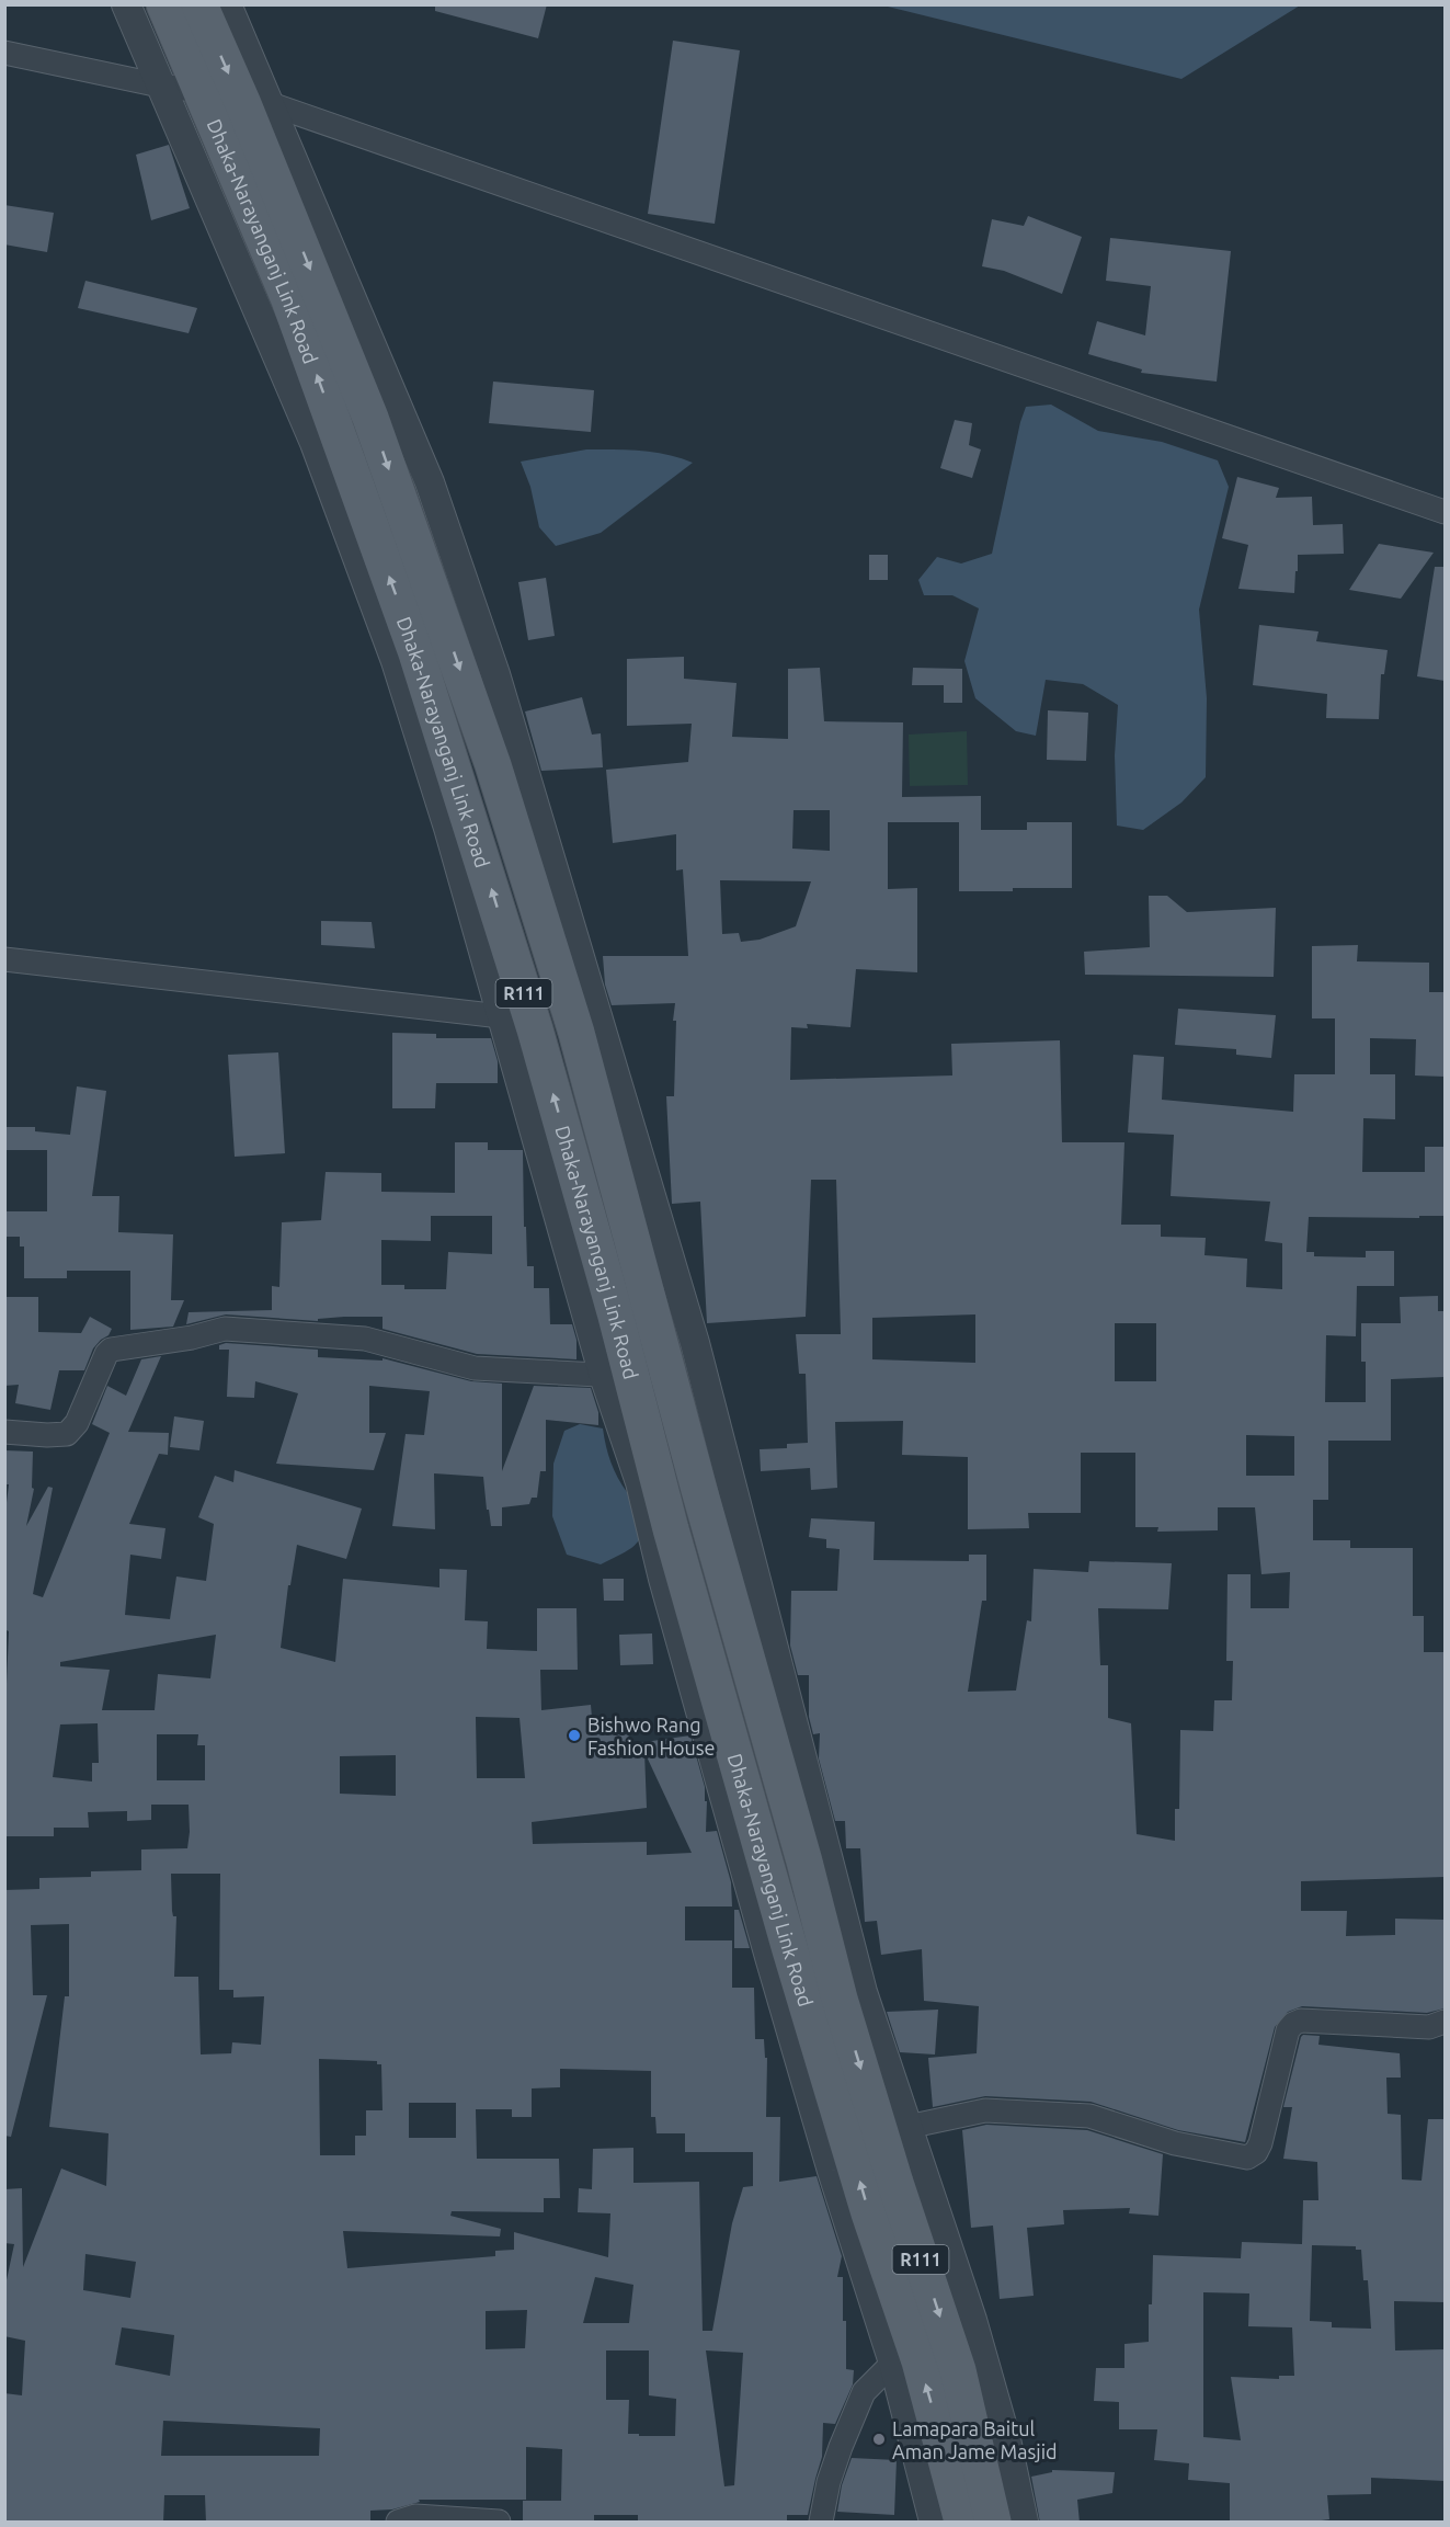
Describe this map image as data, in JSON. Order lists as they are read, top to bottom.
{
  "streets": {
    "main road": ["Dhaka-Narayanganj Link Road", "R111"]
  },
  "places": ["Bishwo Rang Fashion House", "Lamapara Baitul Aman Jame Masjid"]
}
